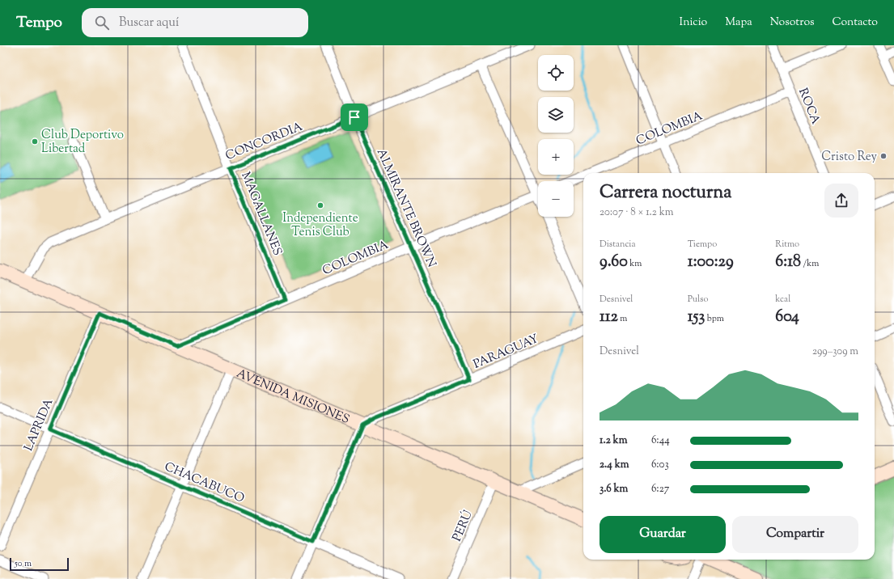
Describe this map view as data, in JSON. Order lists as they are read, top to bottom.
{
  "streets": {
    "main road": ["AVENIDA MISIONES"],
    "street": [
      "ROCA",
      "COLOMBIA",
      "CONCORDIA",
      "ALMIRANTE BROWN",
      "MAGALLANES",
      "PARAGUAY",
      "LAPRIDA",
      "CHACABUCO",
      "PERÚ"
    ]
  },
  "crossings": [
    ["ROCA", "COLOMBIA"],
    ["COLOMBIA", "ALMIRANTE BROWN"],
    ["COLOMBIA", "MAGALLANES"],
    ["COLOMBIA", "AVENIDA MISIONES"],
    ["CONCORDIA", "ALMIRANTE BROWN"],
    ["CONCORDIA", "MAGALLANES"],
    ["CONCORDIA", "AVENIDA MISIONES"],
    ["ALMIRANTE BROWN", "PARAGUAY"],
    ["PARAGUAY", "AVENIDA MISIONES"],
    ["AVENIDA MISIONES", "LAPRIDA"],
    ["AVENIDA MISIONES", "PERÚ"],
    ["LAPRIDA", "CHACABUCO"]
  ],
  "places": ["Club Deportivo Libertad", "Cristo Rey", "Independiente Tenis Club"],
  "scale_bar": "50 m",
  "page": {
    "header": "Tempo",
    "search": "Buscar aquí",
    "nav": [
      "Inicio",
      "Mapa",
      "Nosotros",
      "Contacto"
    ],
    "map_buttons": ["+", "−"],
    "heading": ["Carrera nocturna", "20:07 · 8 × 1.2 km"],
    "stats": [
      ["Distancia", "9.60 km"],
      ["Tiempo", "1:00:29"],
      ["Ritmo", "6:18 /km"],
      ["Desnivel", "112 m"],
      ["Pulso", "153 bpm"],
      ["kcal", "604"]
    ],
    "chart": ["Desnivel", "299–309 m"],
    "list": [
      {
        "name": "1.2 km",
        "note": "6:44"
      },
      {
        "name": "2.4 km",
        "note": "6:03"
      },
      {
        "name": "3.6 km",
        "note": "6:27"
      }
    ],
    "buttons": ["Guardar", "Compartir"],
    "scale": "50 m"
  }
}
